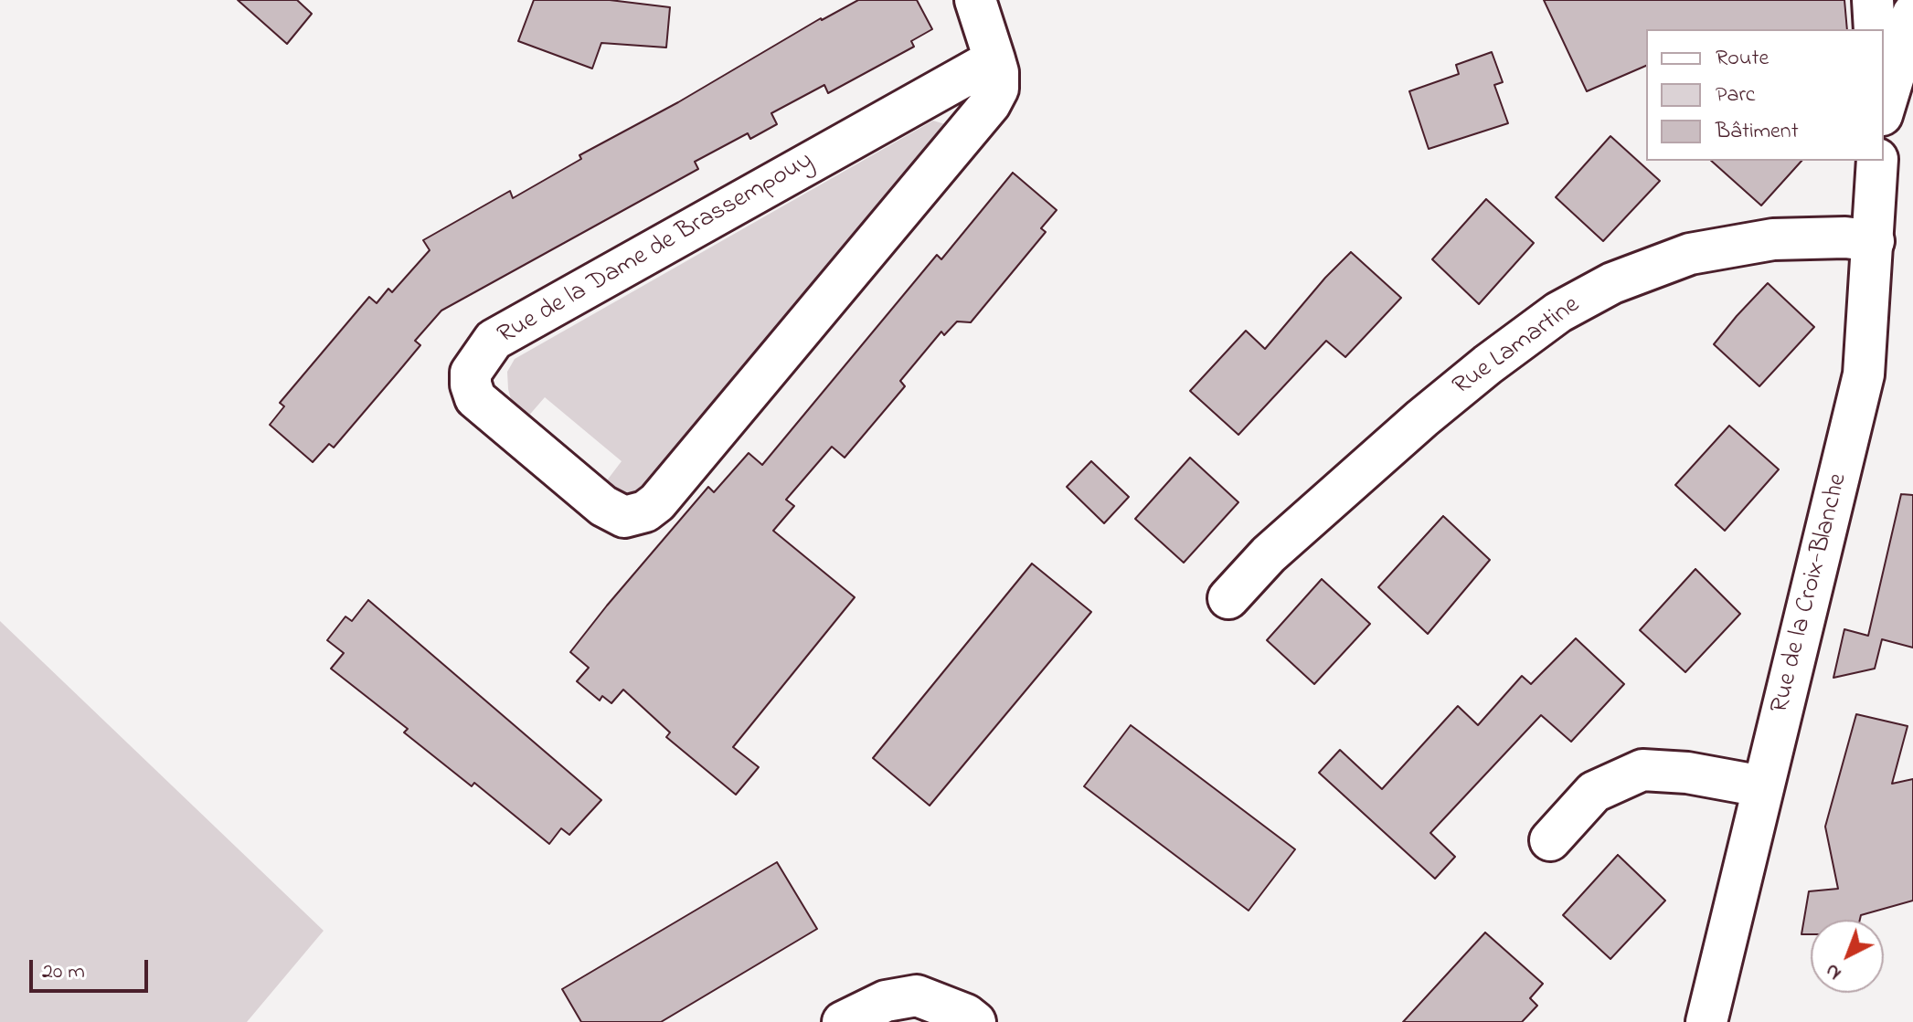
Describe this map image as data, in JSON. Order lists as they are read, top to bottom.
{
  "streets": {
    "street": ["Rue de la Dame de Brassempouy", "Rue Lamartine", "Rue de la Croix-Blanche"]
  },
  "crossings": [
    ["Rue Lamartine", "Rue de la Croix-Blanche"]
  ],
  "legend": ["Route", "Parc", "Bâtiment"],
  "scale_bar": "20 m",
  "north": "bottom left"
}
